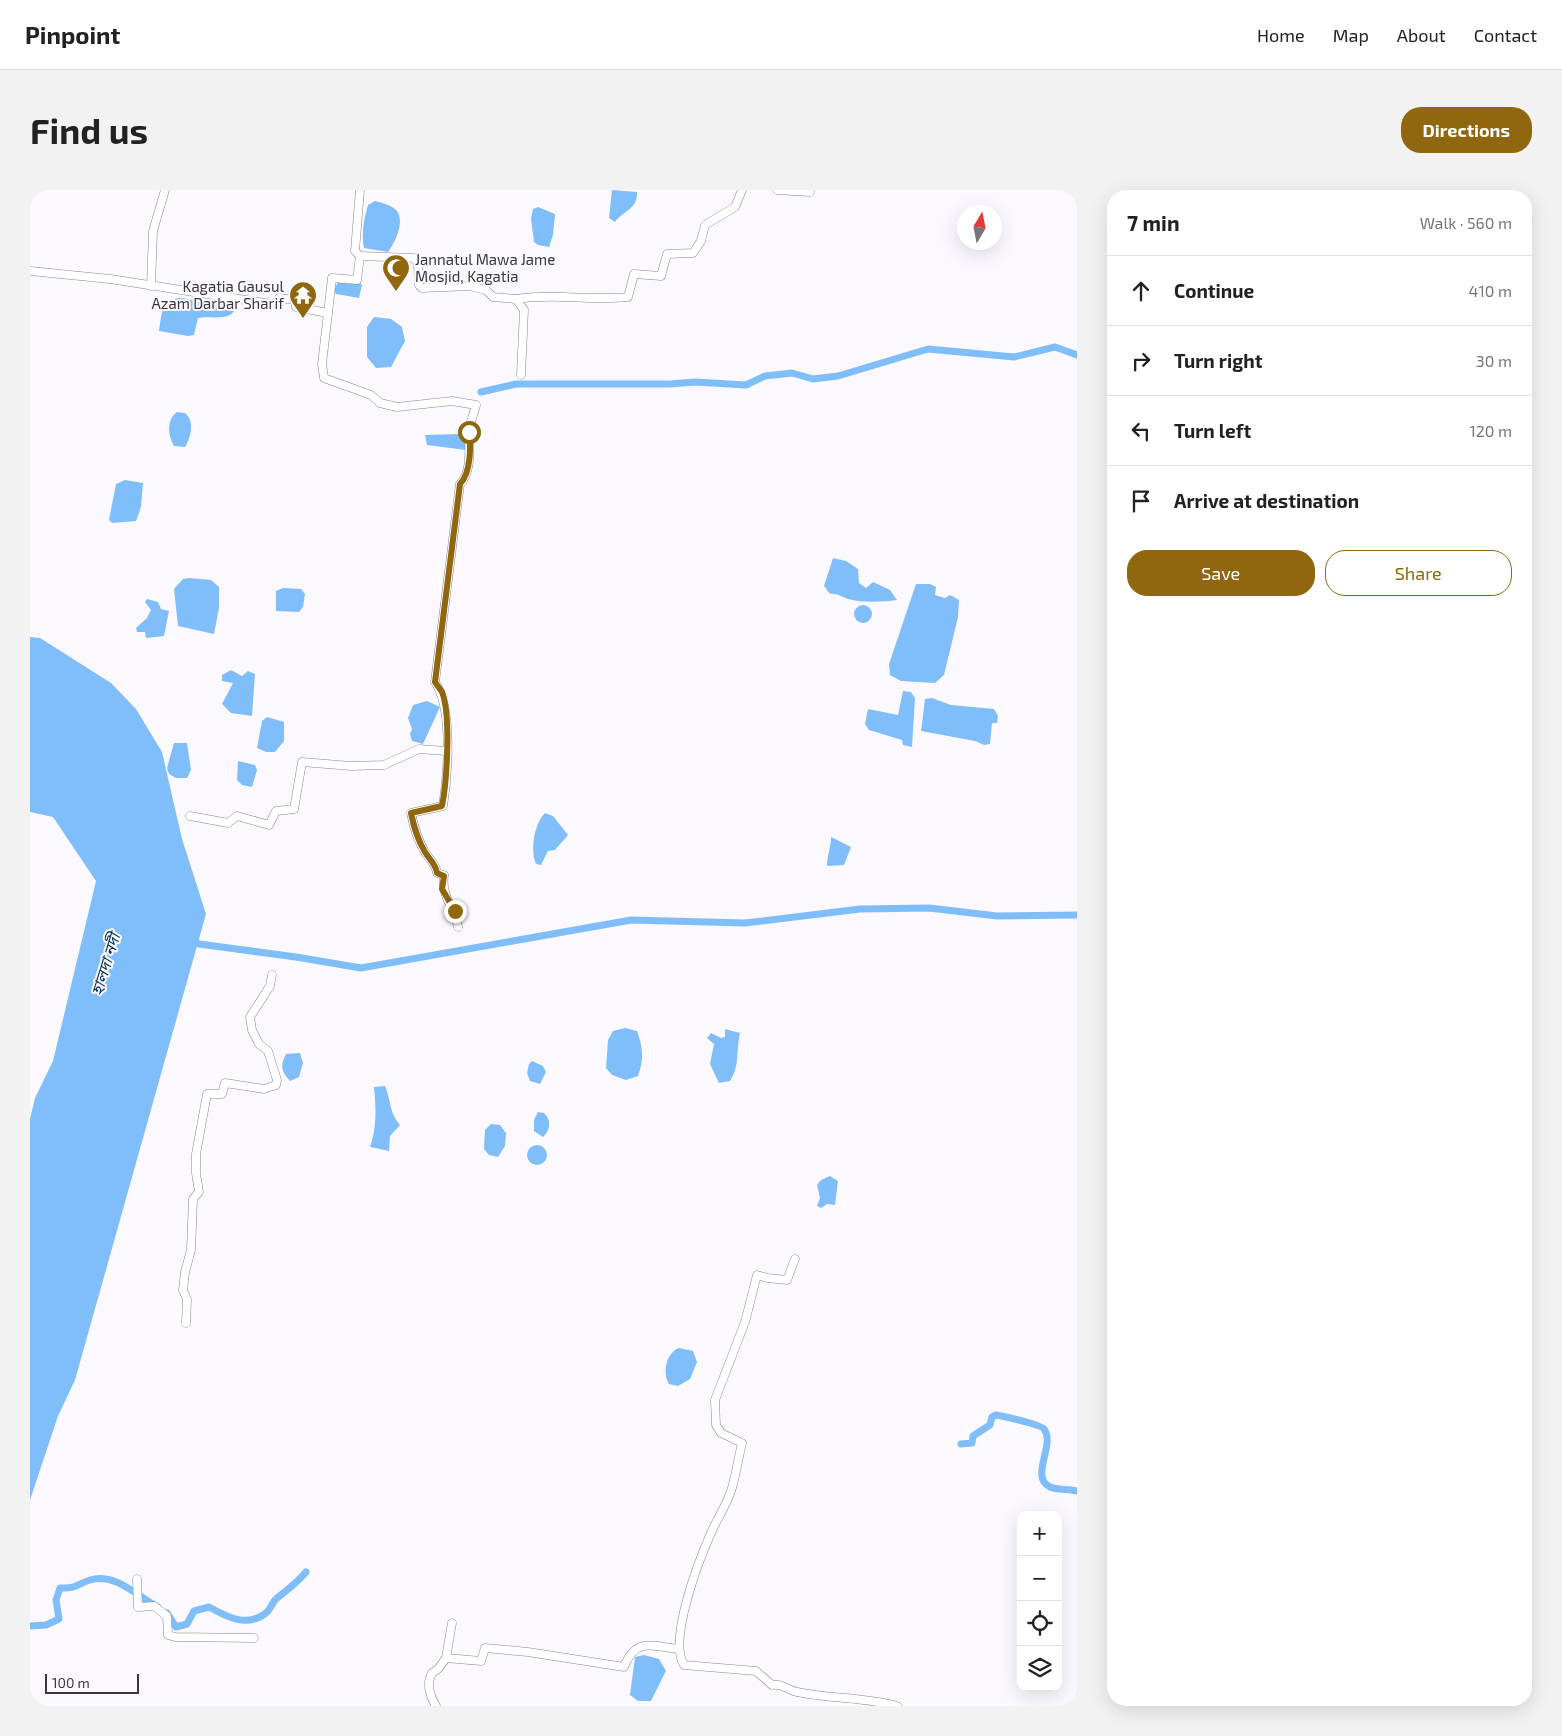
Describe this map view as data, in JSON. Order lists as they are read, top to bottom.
{
  "water": ["হালদা নদী"],
  "places": {
    "mosque": ["Jannatul Mawa Jame Mosjid, Kagatia"],
    "temple": ["Kagatia Gausul Azam Darbar Sharif"]
  },
  "scale_bar": "100 m",
  "north": "top",
  "page": {
    "header": "Pinpoint",
    "nav": [
      "Home",
      "Map",
      "About",
      "Contact"
    ],
    "buttons": [
      "Directions",
      ["Save", "Share"]
    ],
    "title": "Find us",
    "heading": ["7 min", "Walk · 560 m"],
    "list": [
      ["Continue", "410 m"],
      ["Turn right", "30 m"],
      ["Turn left", "120 m"],
      "Arrive at destination"
    ],
    "map_buttons": ["+", "−"],
    "scale": "100 m"
  }
}
